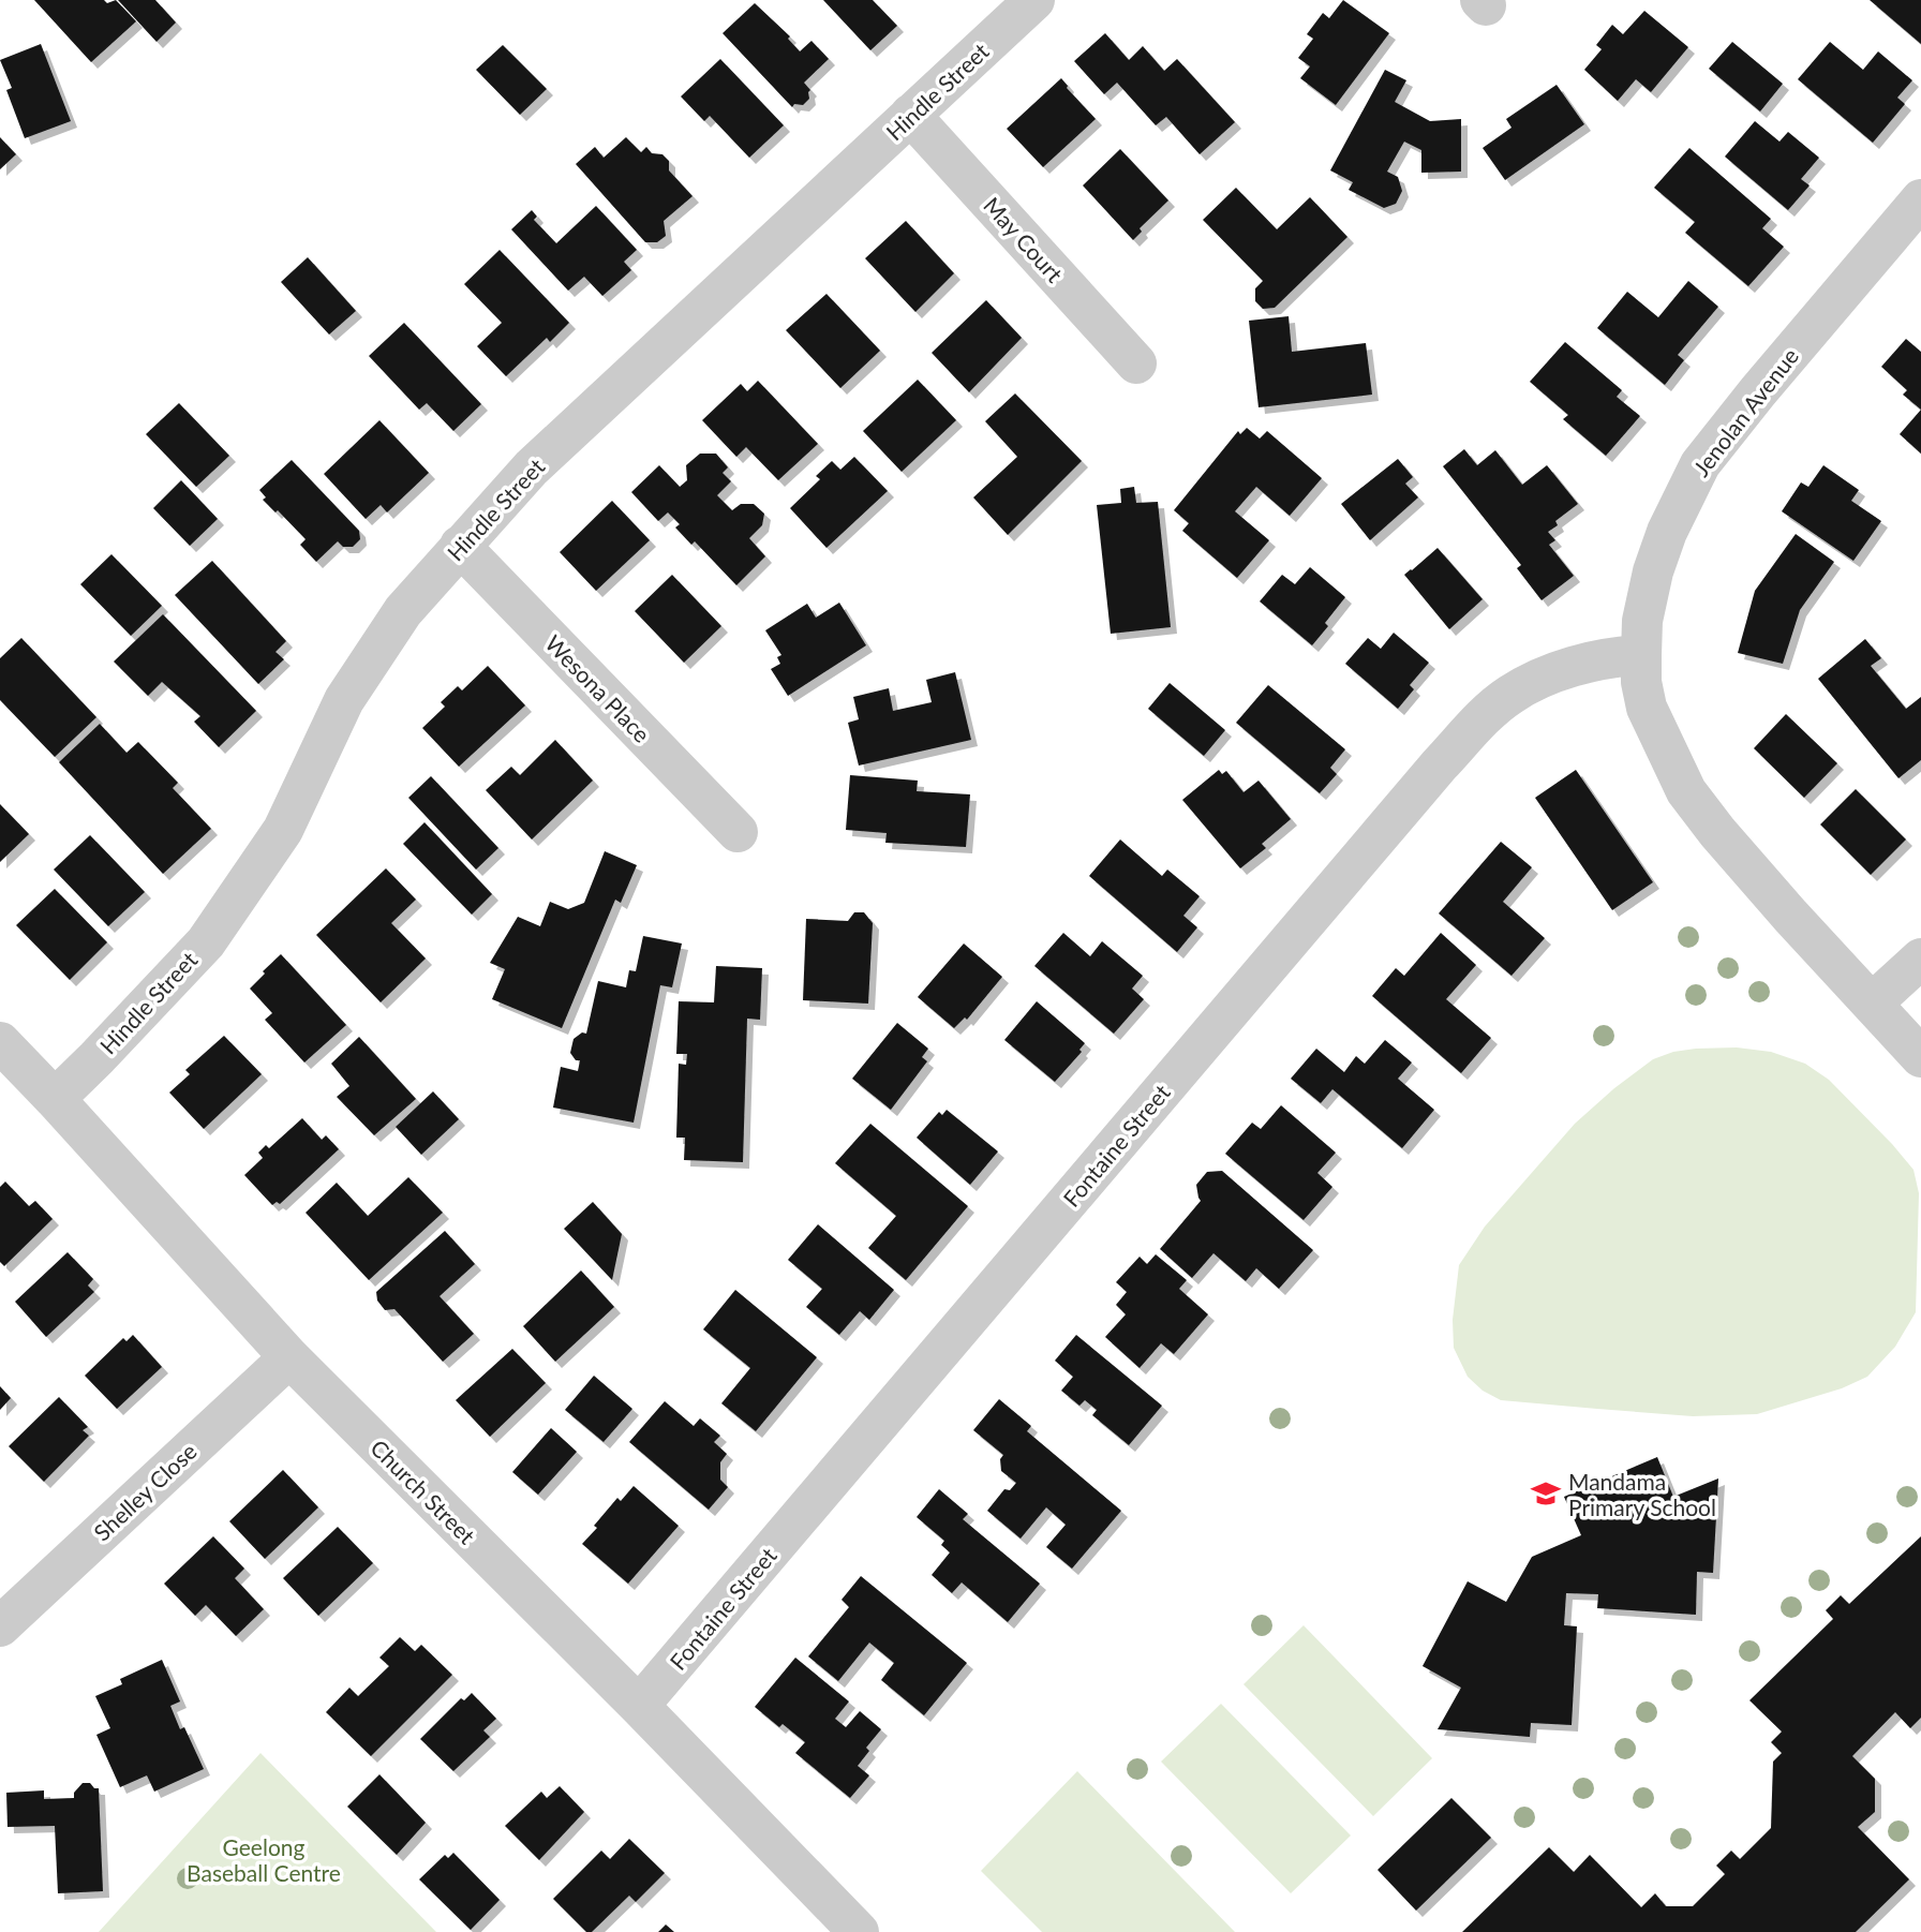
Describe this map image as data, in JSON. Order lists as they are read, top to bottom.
{
  "streets": {
    "street": [
      "Hindle Street",
      "May Court",
      "Jenolan Avenue",
      "Wesona Place",
      "Fontaine Street",
      "Shelley Close",
      "Church Street"
    ]
  },
  "crossings": [
    ["Hindle Street", "May Court"],
    ["Hindle Street", "Wesona Place"],
    ["Hindle Street", "Church Street"],
    ["Jenolan Avenue", "Fontaine Street"],
    ["Fontaine Street", "Church Street"],
    ["Shelley Close", "Church Street"]
  ],
  "parks": ["Geelong Baseball Centre"],
  "places": {
    "school or university": ["Mandama Primary School"]
  }
}
